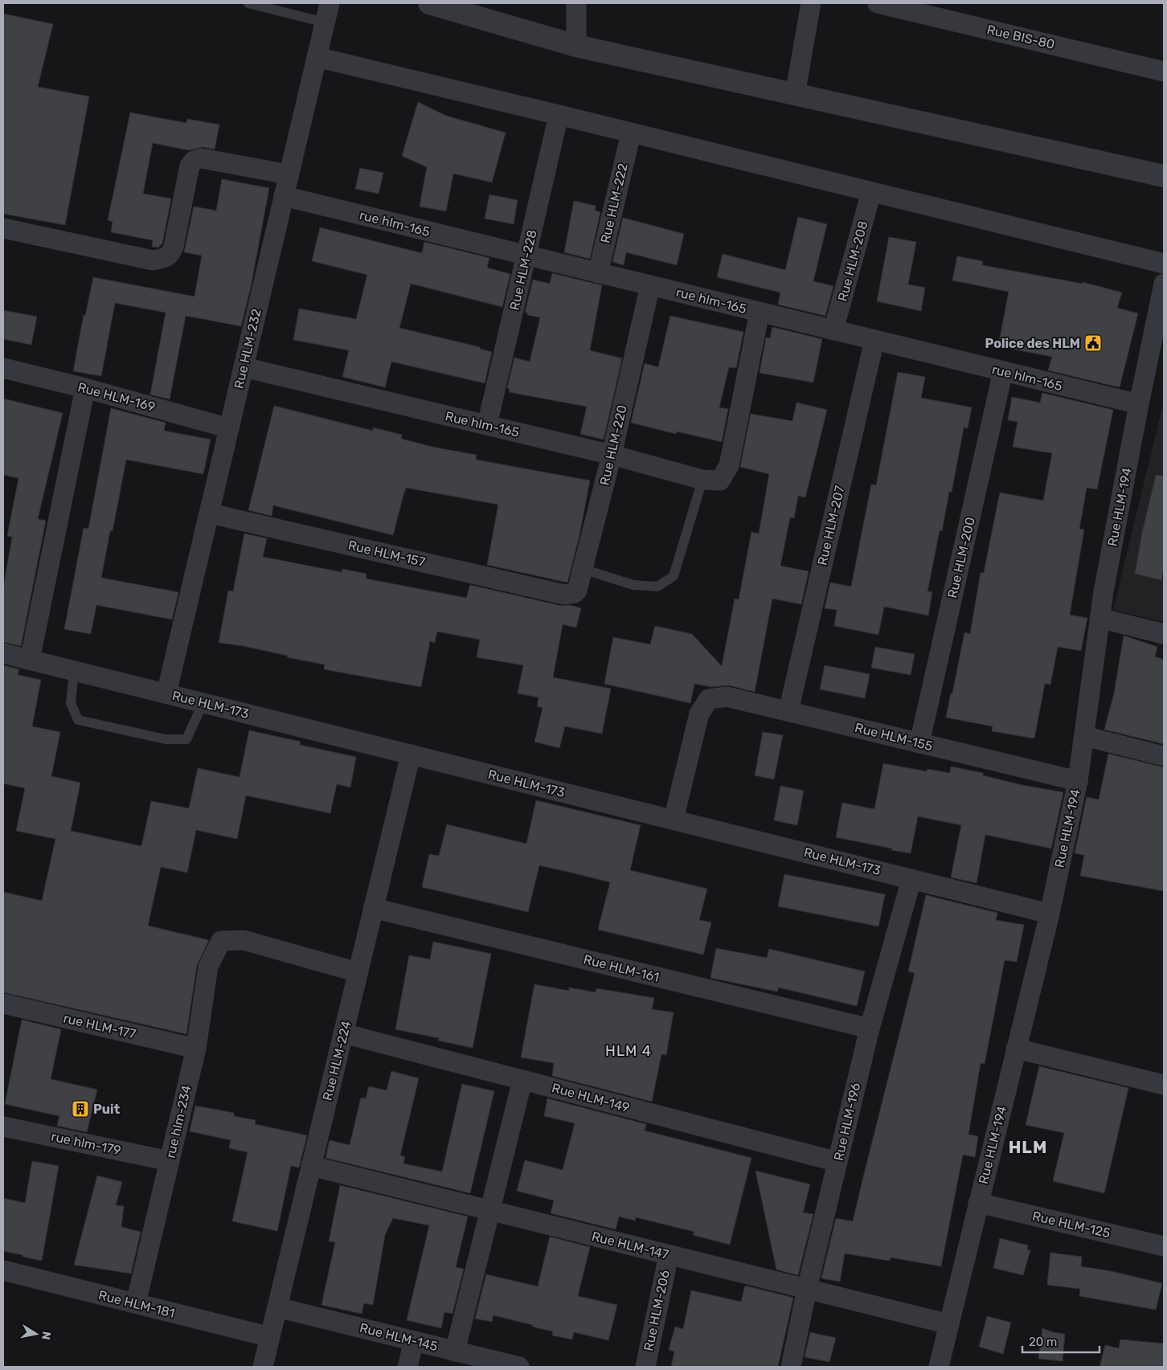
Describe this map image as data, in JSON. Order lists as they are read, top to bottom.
{
  "streets": {
    "street": [
      "Rue BIS-80",
      "Rue HLM-222",
      "rue hlm-165",
      "Rue HLM-208",
      "Rue HLM-228",
      "Rue HLM-232",
      "Rue HLM-169",
      "Rue hlm-165",
      "Rue HLM-220",
      "Rue HLM-194",
      "Rue HLM-207",
      "Rue HLM-157",
      "Rue HLM-200",
      "Rue HLM-173",
      "Rue HLM-155",
      "Rue HLM-161",
      "rue HLM-177",
      "Rue HLM-224",
      "Rue HLM-149",
      "rue hlm-234",
      "Rue HLM-196",
      "rue hlm-179",
      "Rue HLM-125",
      "Rue HLM-147",
      "Rue HLM-181",
      "Rue HLM-206",
      "Rue HLM-145"
    ]
  },
  "crossings": [
    ["Rue HLM-222", "rue hlm-165"],
    ["rue hlm-165", "Rue HLM-208"],
    ["rue hlm-165", "Rue HLM-228"],
    ["rue hlm-165", "Rue HLM-232"],
    ["rue hlm-165", "Rue HLM-220"],
    ["rue hlm-165", "Rue HLM-194"],
    ["rue hlm-165", "Rue HLM-207"],
    ["rue hlm-165", "Rue HLM-200"],
    ["Rue HLM-228", "Rue hlm-165"],
    ["Rue HLM-232", "Rue HLM-169"],
    ["Rue HLM-232", "Rue hlm-165"],
    ["Rue HLM-232", "Rue HLM-157"],
    ["Rue HLM-232", "Rue HLM-173"],
    ["Rue hlm-165", "Rue HLM-220"],
    ["Rue HLM-220", "Rue HLM-157"],
    ["Rue HLM-194", "Rue HLM-173"],
    ["Rue HLM-194", "Rue HLM-155"],
    ["Rue HLM-194", "Rue HLM-125"],
    ["Rue HLM-194", "Rue HLM-147"],
    ["Rue HLM-207", "Rue HLM-155"],
    ["Rue HLM-200", "Rue HLM-155"],
    ["Rue HLM-173", "Rue HLM-155"],
    ["Rue HLM-173", "Rue HLM-224"],
    ["Rue HLM-173", "Rue HLM-196"],
    ["Rue HLM-161", "Rue HLM-224"],
    ["Rue HLM-161", "Rue HLM-196"],
    ["rue HLM-177", "rue hlm-234"],
    ["Rue HLM-224", "Rue HLM-149"],
    ["Rue HLM-224", "rue hlm-234"],
    ["Rue HLM-224", "Rue HLM-147"],
    ["Rue HLM-224", "Rue HLM-181"],
    ["Rue HLM-224", "Rue HLM-145"],
    ["Rue HLM-149", "Rue HLM-196"],
    ["rue hlm-234", "rue hlm-179"],
    ["rue hlm-234", "Rue HLM-181"],
    ["Rue HLM-196", "Rue HLM-147"],
    ["Rue HLM-147", "Rue HLM-206"]
  ],
  "districts": ["HLM 4", "HLM"],
  "places": {
    "public building": ["Police des HLM"],
    "building": ["Puit"]
  },
  "scale_bar": "20 m",
  "north": "right"
}
